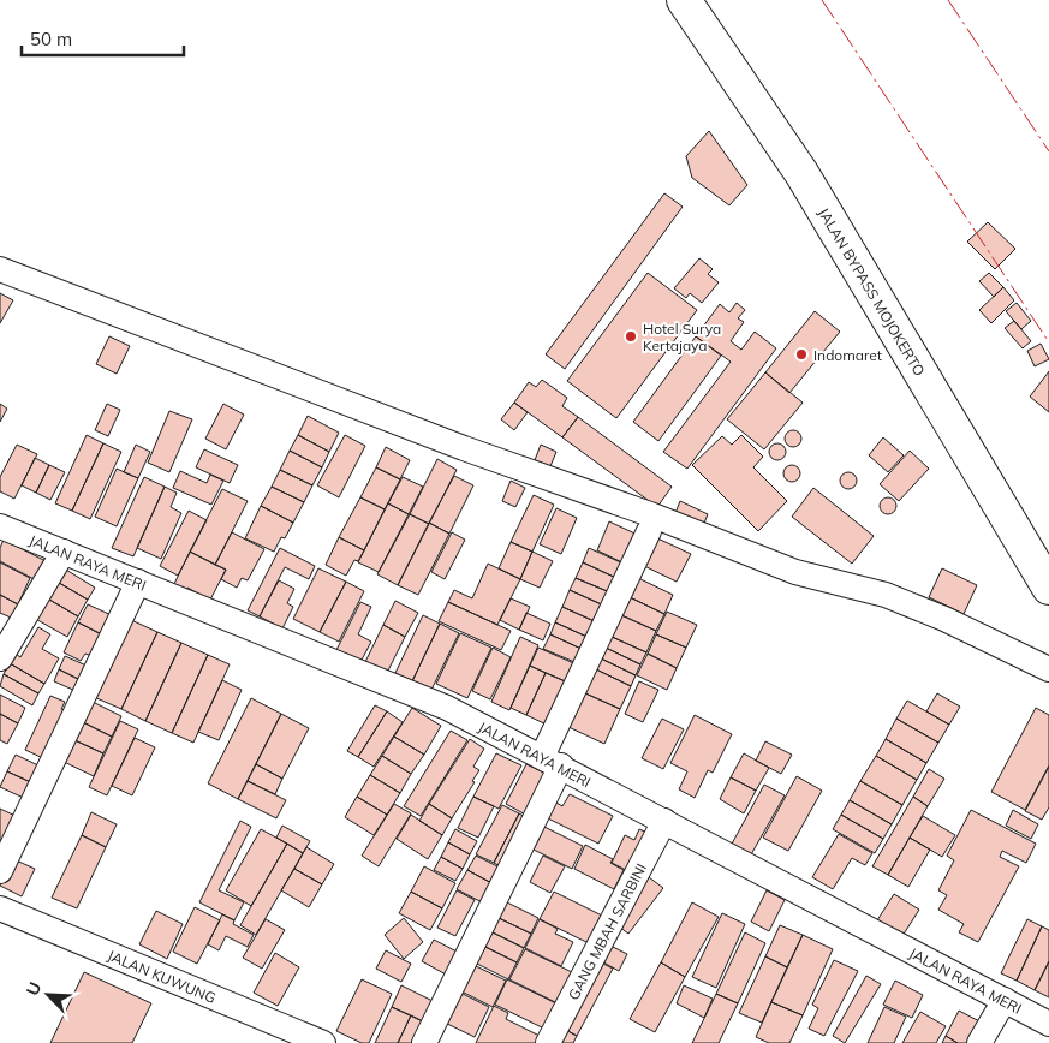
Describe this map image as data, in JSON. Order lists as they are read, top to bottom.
{
  "streets": {
    "highway": ["JALAN BYPASS MOJOKERTO"],
    "street": ["JALAN RAYA MERI", "GANG MBAH SARBINI", "JALAN KUWUNG"]
  },
  "crossings": [
    ["JALAN RAYA MERI", "GANG MBAH SARBINI"]
  ],
  "places": ["Hotel Surya Kertajaya", "Indomaret"],
  "scale_bar": "50 m",
  "north": "top left"
}
